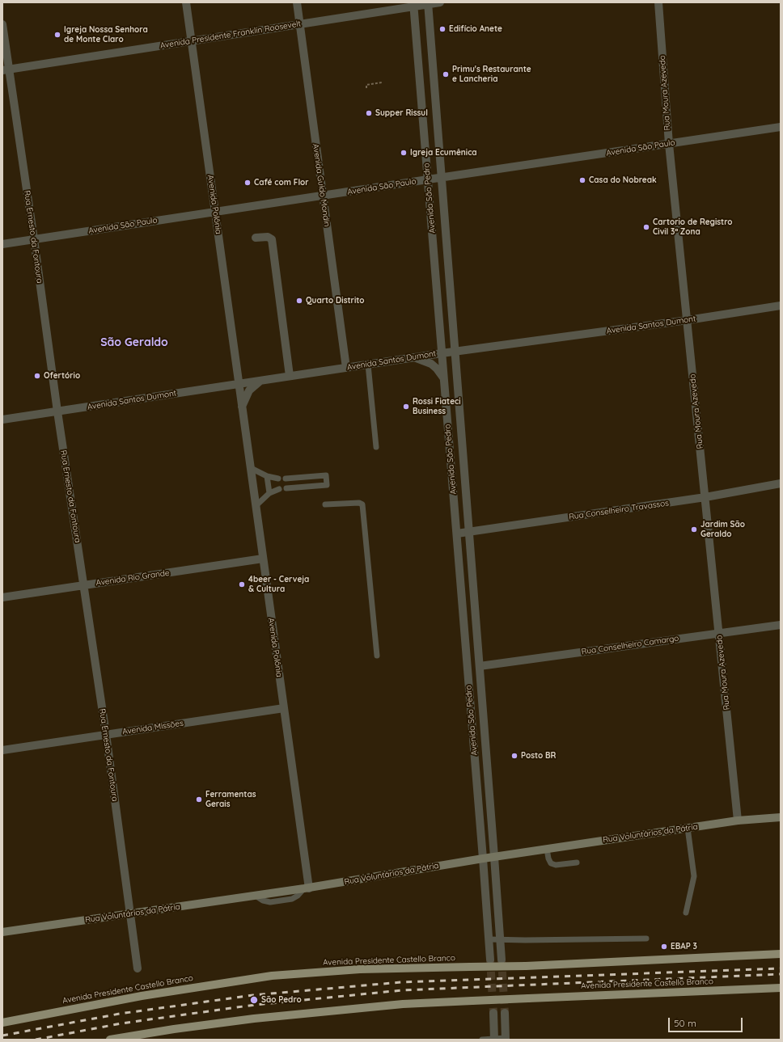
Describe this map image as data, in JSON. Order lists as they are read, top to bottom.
{
  "streets": {
    "main road": ["Rua Voluntários da Pátria", "Avenida Presidente Castello Branco"],
    "street": [
      "Avenida Presidente Franklin Roosevelt",
      "Rua Moura Azevedo",
      "Avenida São Paulo",
      "Avenida Guido Mondin",
      "Avenida São Pedro",
      "Avenida Polônia",
      "Rua Ernesto da Fontoura",
      "Avenida Santos Dumont",
      "Rua Conselheiro Travassos",
      "Avenida Rio Grande",
      "Rua Conselheiro Camargo",
      "Avenida Missões"
    ]
  },
  "crossings": [
    ["Avenida Presidente Franklin Roosevelt", "Avenida Guido Mondin"],
    ["Avenida Presidente Franklin Roosevelt", "Avenida São Pedro"],
    ["Avenida Presidente Franklin Roosevelt", "Avenida Polônia"],
    ["Avenida Presidente Franklin Roosevelt", "Rua Ernesto da Fontoura"],
    ["Rua Moura Azevedo", "Avenida São Paulo"],
    ["Rua Moura Azevedo", "Avenida Santos Dumont"],
    ["Rua Moura Azevedo", "Rua Conselheiro Travassos"],
    ["Rua Moura Azevedo", "Rua Conselheiro Camargo"],
    ["Rua Moura Azevedo", "Rua Voluntários da Pátria"],
    ["Avenida São Paulo", "Avenida Guido Mondin"],
    ["Avenida São Paulo", "Avenida São Pedro"],
    ["Avenida São Paulo", "Avenida Polônia"],
    ["Avenida São Paulo", "Rua Ernesto da Fontoura"],
    ["Avenida Guido Mondin", "Avenida Santos Dumont"],
    ["Avenida São Pedro", "Avenida Santos Dumont"],
    ["Avenida São Pedro", "Rua Conselheiro Travassos"],
    ["Avenida São Pedro", "Rua Conselheiro Camargo"],
    ["Avenida São Pedro", "Rua Voluntários da Pátria"],
    ["Avenida Polônia", "Avenida Santos Dumont"],
    ["Avenida Polônia", "Avenida Rio Grande"],
    ["Avenida Polônia", "Avenida Missões"],
    ["Avenida Polônia", "Rua Voluntários da Pátria"],
    ["Rua Ernesto da Fontoura", "Avenida Santos Dumont"],
    ["Rua Ernesto da Fontoura", "Avenida Rio Grande"],
    ["Rua Ernesto da Fontoura", "Avenida Missões"],
    ["Rua Ernesto da Fontoura", "Rua Voluntários da Pátria"]
  ],
  "districts": ["São Geraldo"],
  "places": [
    "Edifício Anete",
    "Igreja Nossa Senhora de Monte Claro",
    "Primu's Restaurante e Lancheria",
    "Supper Rissul",
    "Igreja Ecumênica",
    "Casa do Nobreak",
    "Café com Flor",
    "Cartorio de Registro Civil 3ª Zona",
    "Quarto Distrito",
    "Ofertório",
    "Rossi Fiateci Business",
    "Jardim São Geraldo",
    "4beer - Cerveja & Cultura",
    "Posto BR",
    "Ferramentas Gerais",
    "EBAP 3",
    "São Pedro"
  ],
  "scale_bar": "50 m"
}
